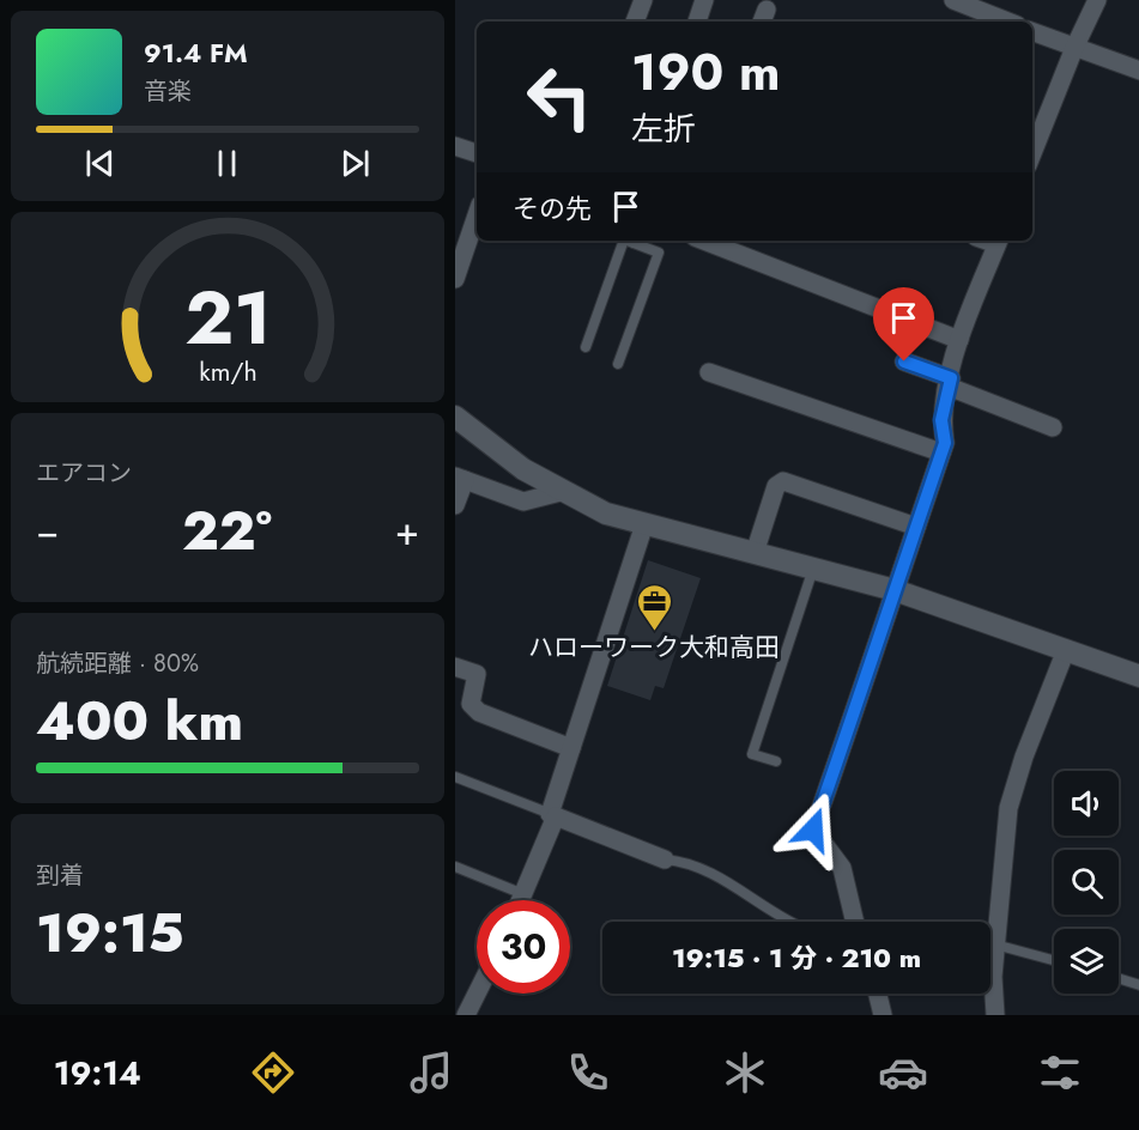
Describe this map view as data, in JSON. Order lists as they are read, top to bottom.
{
  "places": {
    "office": ["ハローワーク大和高田"]
  },
  "page": {
    "turn": ["190 m", "左折"],
    "song": ["91.4 FM", "音楽"],
    "then": "その先",
    "tile": [
      "エアコン",
      ["航続距離 · 80%", "400 km"],
      ["到着", "19:15"]
    ],
    "heat": ["−", "22°", "+"],
    "limit": "30",
    "trip": "19:15 · 1 分 · 210 m",
    "tabs": "19:14",
    "gauge": ["21", "km/h"]
  }
}
